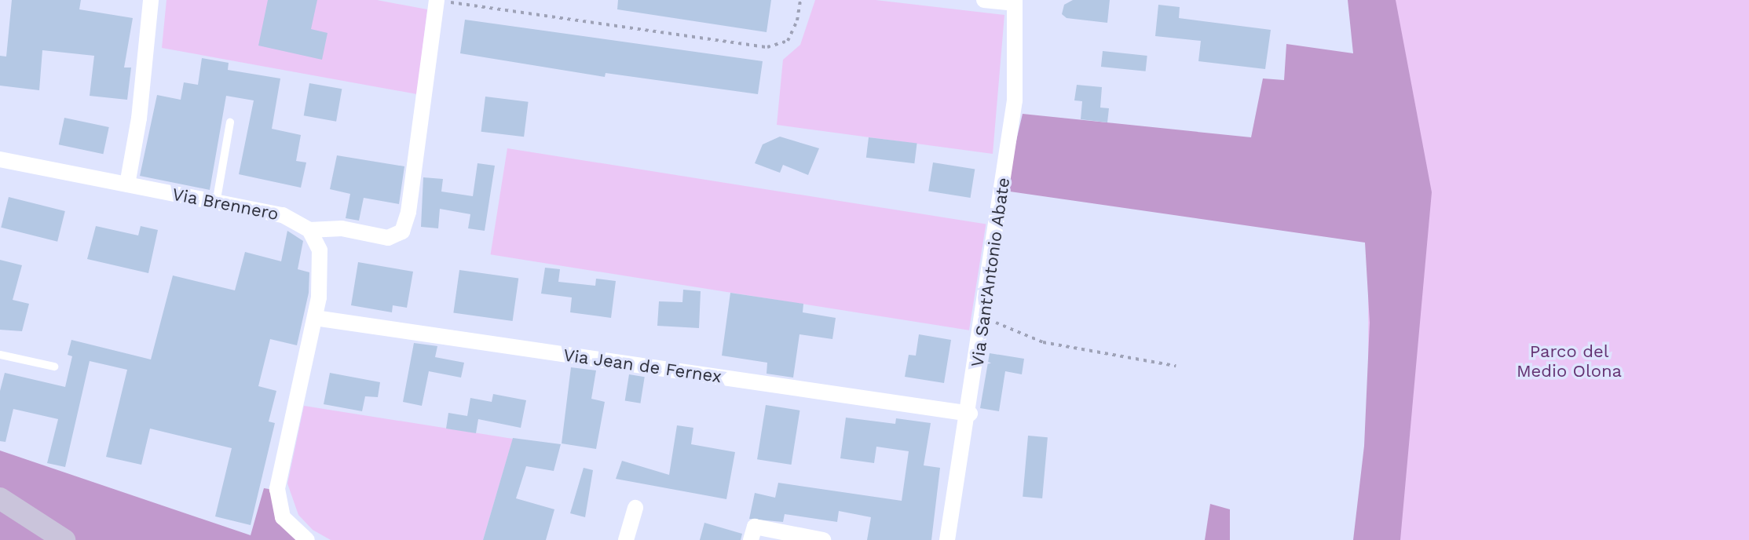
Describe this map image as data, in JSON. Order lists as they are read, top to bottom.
{
  "streets": {
    "street": ["Via Brennero", "Via Sant'Antonio Abate", "Via Jean de Fernex"]
  },
  "crossings": [
    ["Via Sant'Antonio Abate", "Via Jean de Fernex"]
  ],
  "parks": ["Parco del Medio Olona"]
}
